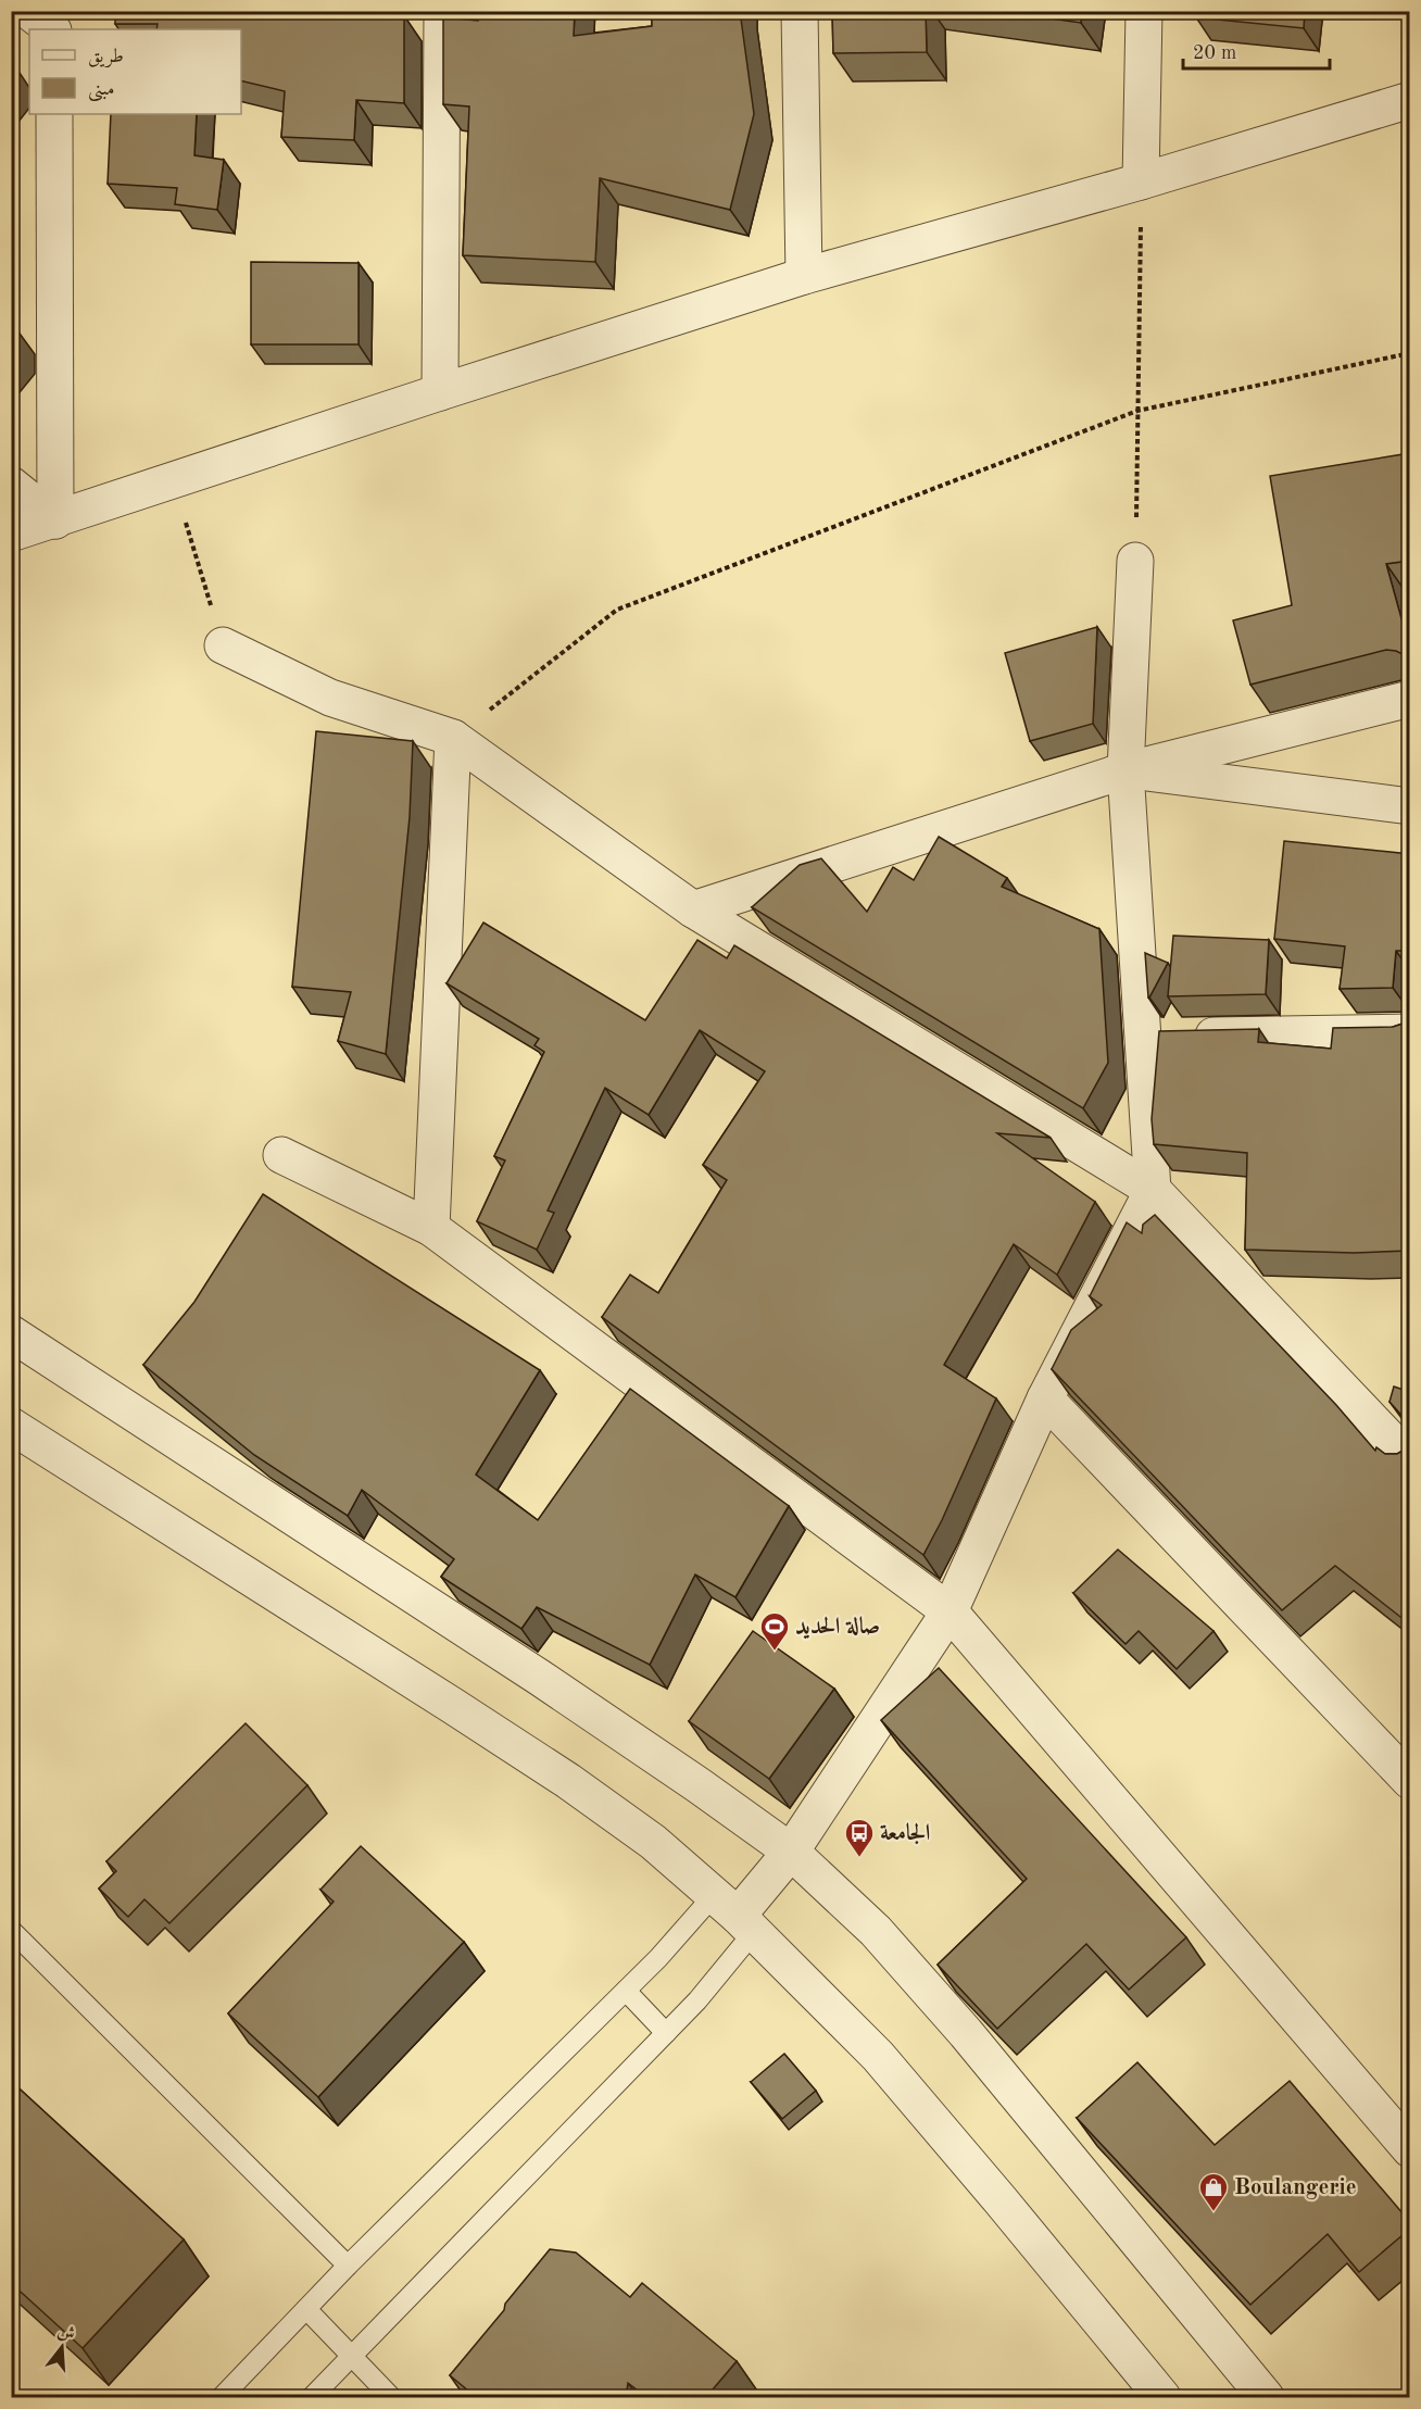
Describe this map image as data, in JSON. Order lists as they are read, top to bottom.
{
  "places": {
    "sports": ["صالة الحديد"],
    "bus stop": ["الجامعة"],
    "shop": ["Boulangerie"]
  },
  "legend": ["طريق", "مبنى"],
  "scale_bar": "20 m",
  "north": "top"
}
